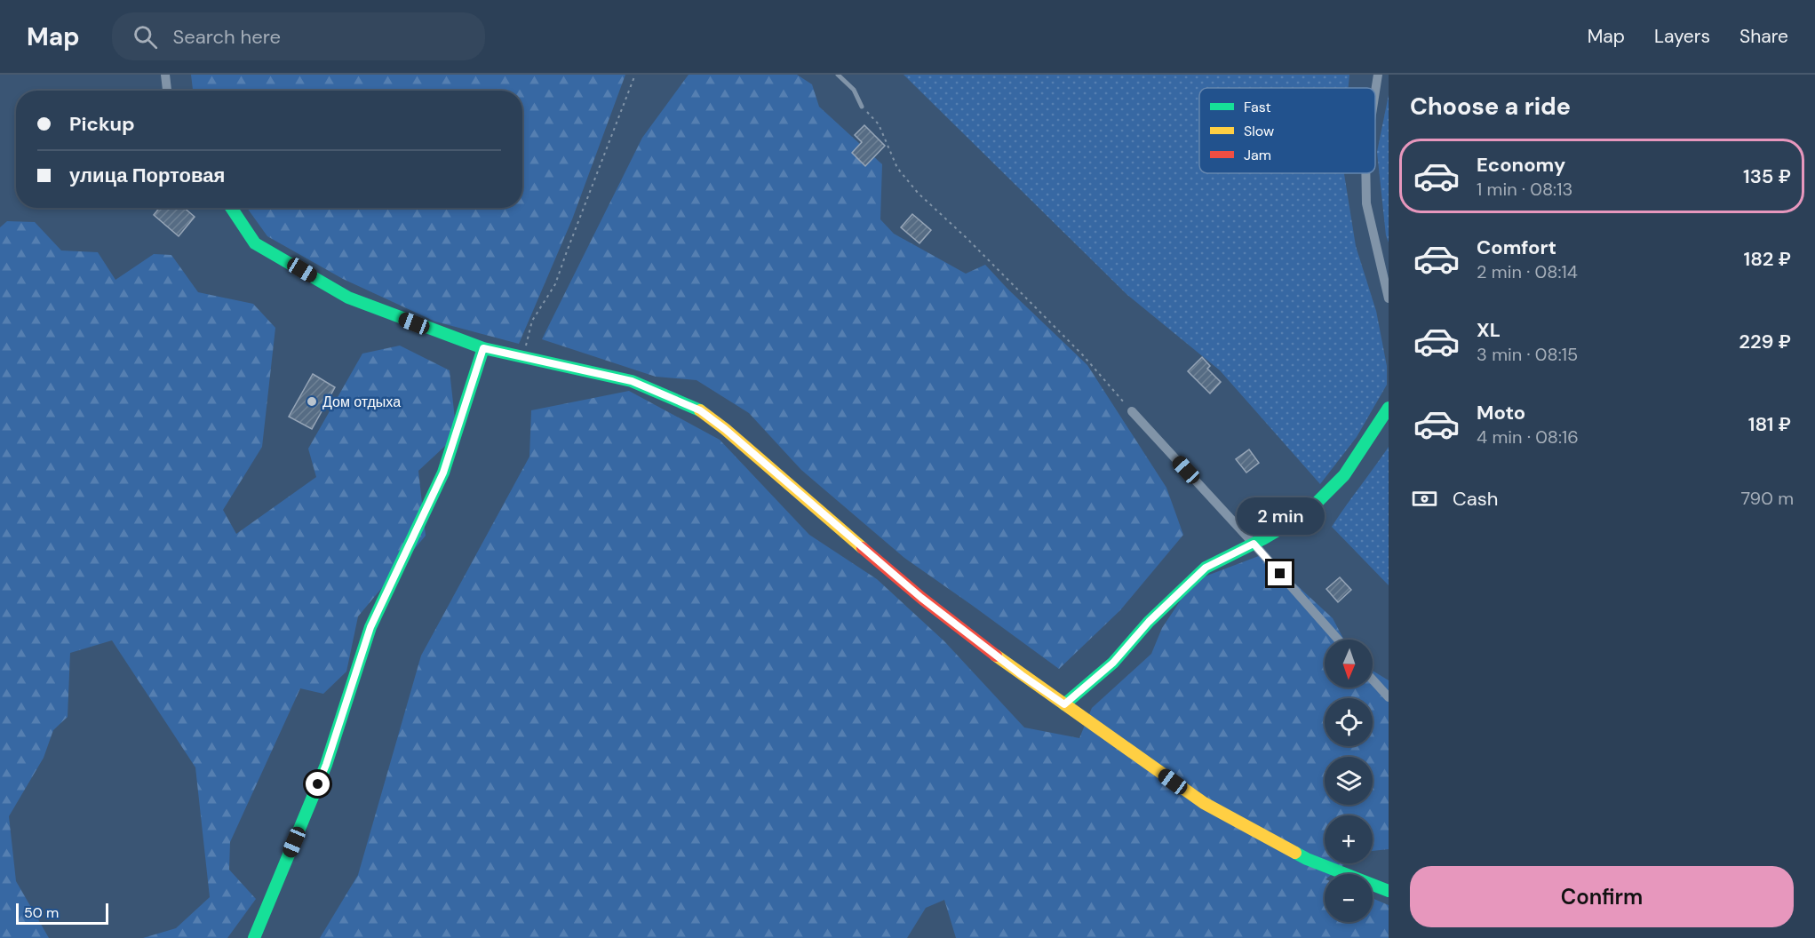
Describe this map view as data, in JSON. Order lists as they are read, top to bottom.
{
  "places": ["Дом отдыха"],
  "legend": ["Fast", "Slow", "Jam"],
  "scale_bar": "50 m",
  "north": "bottom",
  "page": {
    "header": "Map",
    "search": "Search here",
    "nav": ["Map", "Layers", "Share"],
    "heading": "Choose a ride",
    "banner": ["Pickup", "улица Портовая"],
    "list": [
      {
        "name": "Economy",
        "note": "1 min · 08:13",
        "value": "135 ₽"
      },
      {
        "name": "Comfort",
        "note": "2 min · 08:14",
        "value": "182 ₽"
      },
      {
        "name": "XL",
        "note": "3 min · 08:15",
        "value": "229 ₽"
      },
      {
        "name": "Moto",
        "note": "4 min · 08:16",
        "value": "181 ₽"
      }
    ],
    "pay": ["Cash", "790 m"],
    "bubble": "2 min",
    "map_buttons": ["+", "−"],
    "buttons": "Confirm",
    "scale": "50 m"
  }
}
